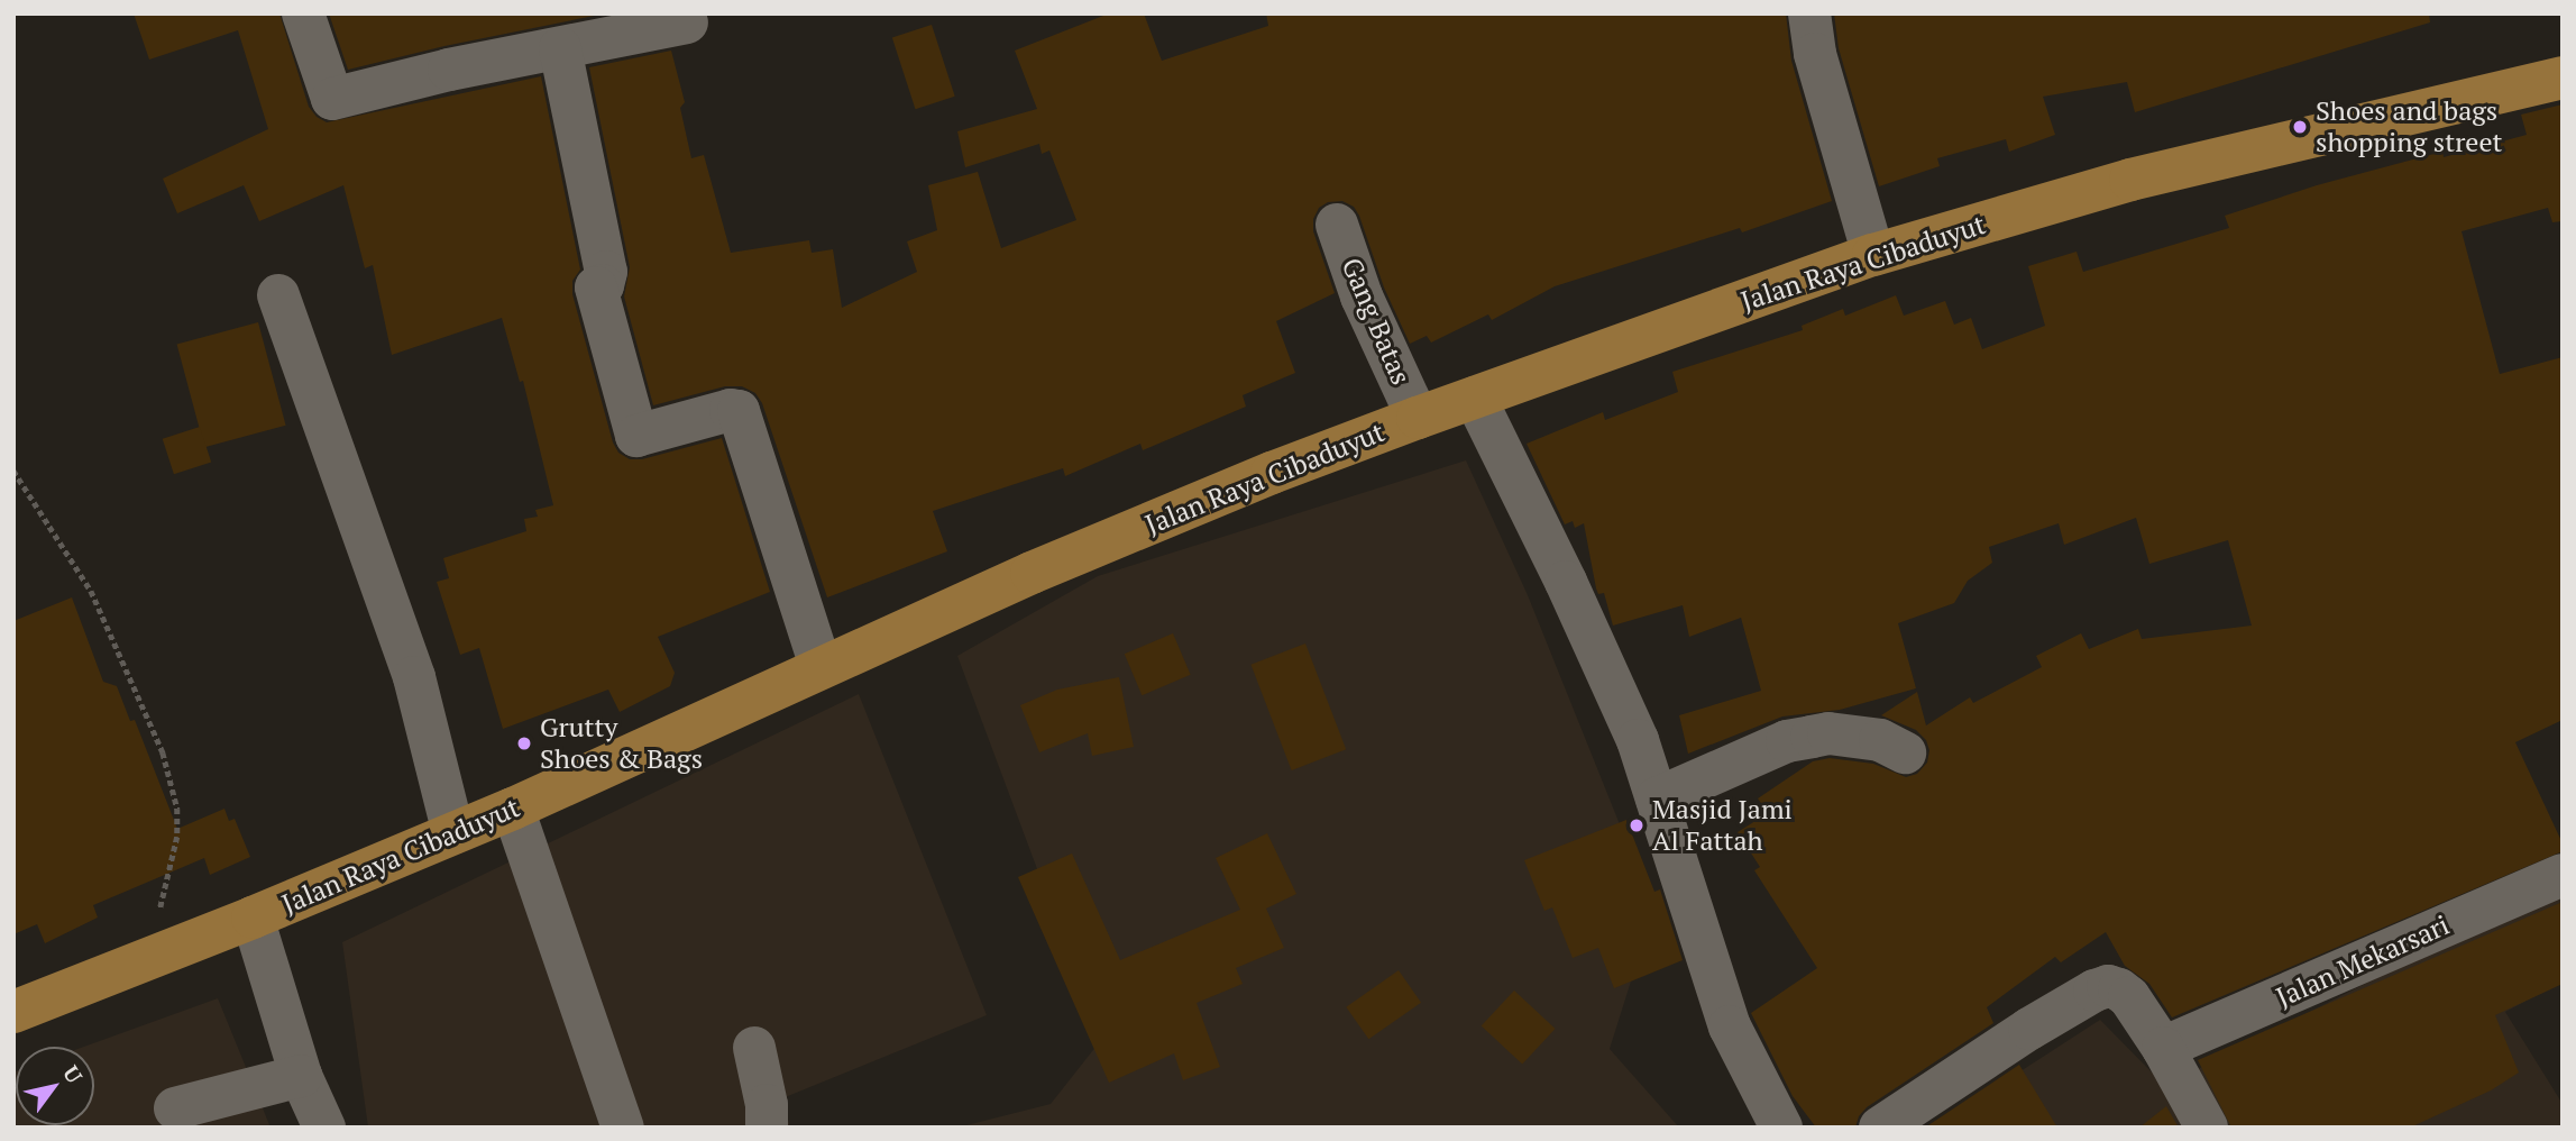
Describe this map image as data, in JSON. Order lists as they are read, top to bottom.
{
  "streets": {
    "main road": ["Jalan Raya Cibaduyut"],
    "street": ["Gang Batas", "Jalan Mekarsari"]
  },
  "crossings": [
    ["Jalan Raya Cibaduyut", "Gang Batas"]
  ],
  "places": ["Shoes and bags shopping street", "Grutty Shoes & Bags", "Masjid Jami Al Fattah"],
  "north": "top right"
}
